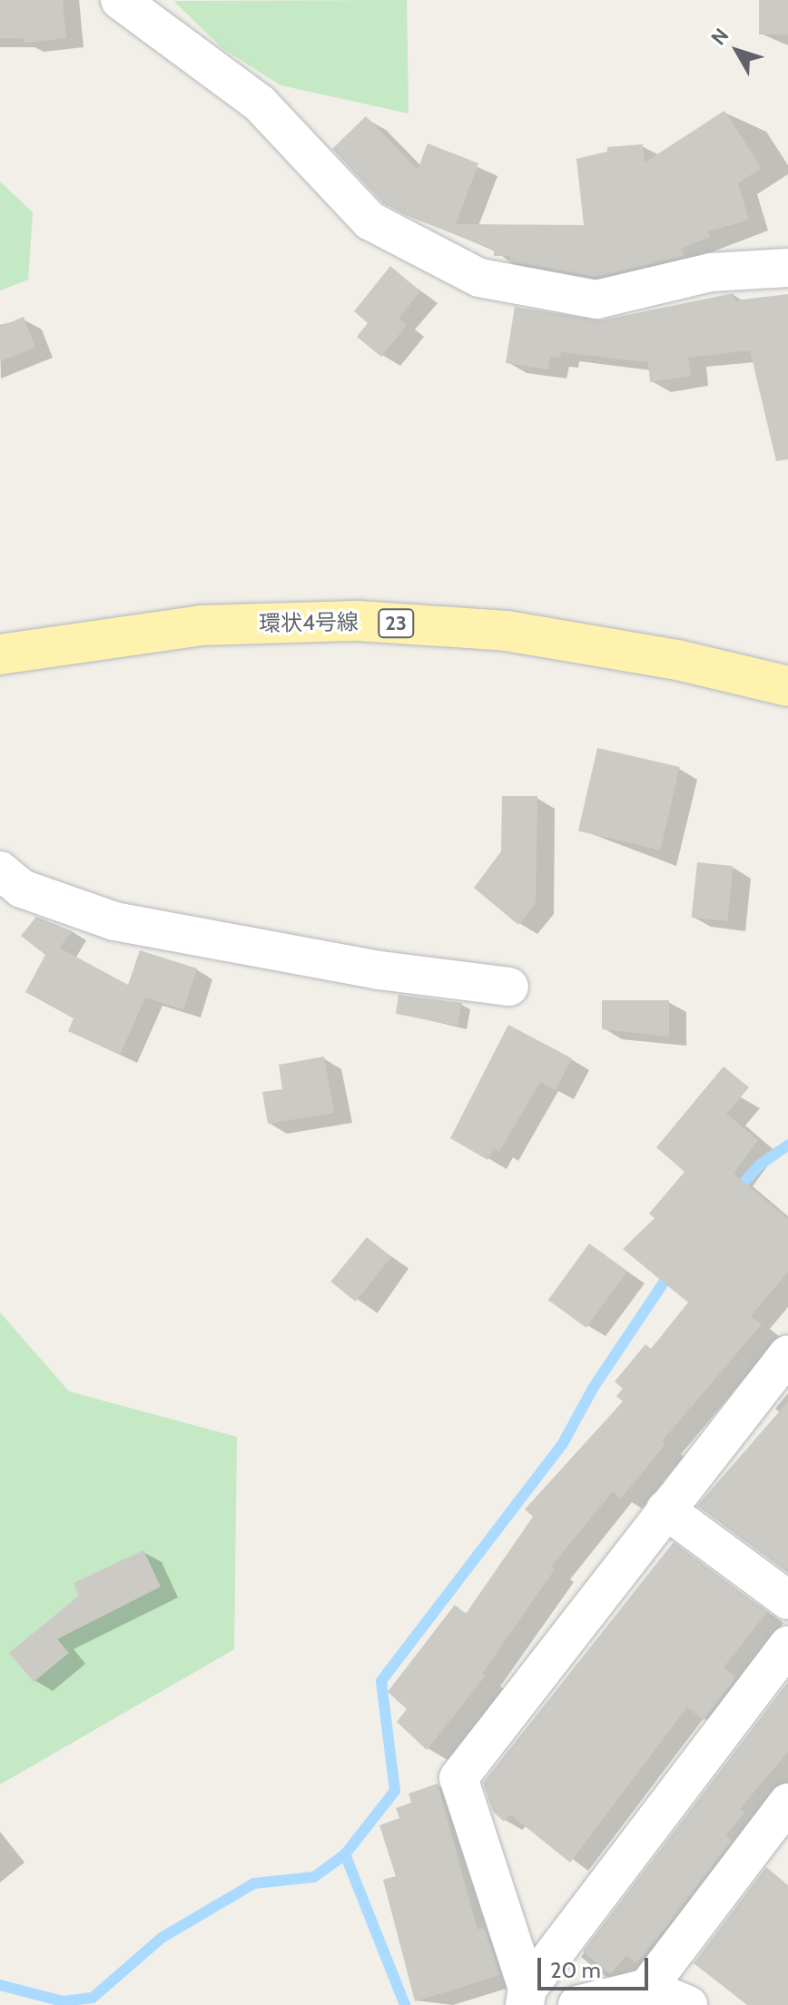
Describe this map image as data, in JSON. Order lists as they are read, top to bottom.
{
  "streets": {
    "main road": ["環状4号線", "23"]
  },
  "scale_bar": "20 m",
  "north": "top left"
}
